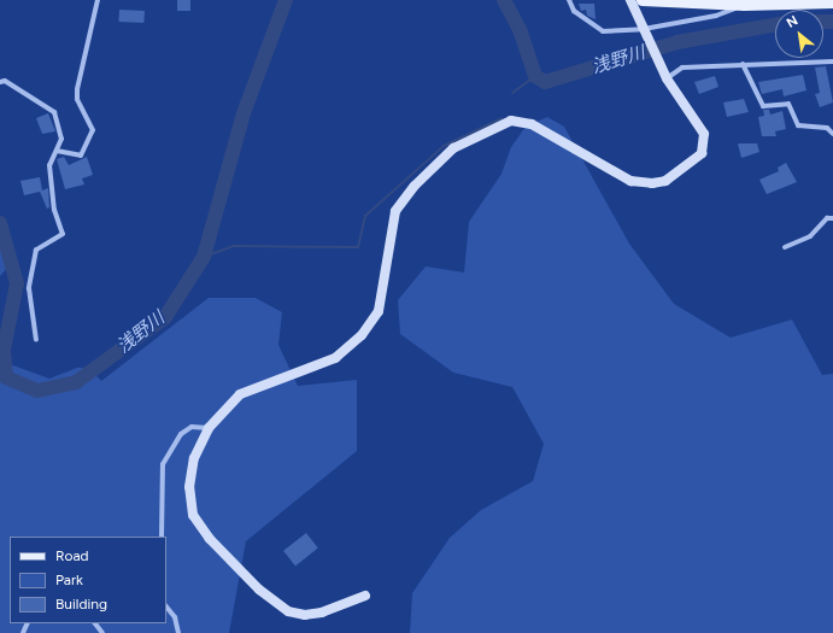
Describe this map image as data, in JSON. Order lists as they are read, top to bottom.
{
  "water": ["浅野川"],
  "legend": ["Road", "Park", "Building"],
  "north": "top left"
}
